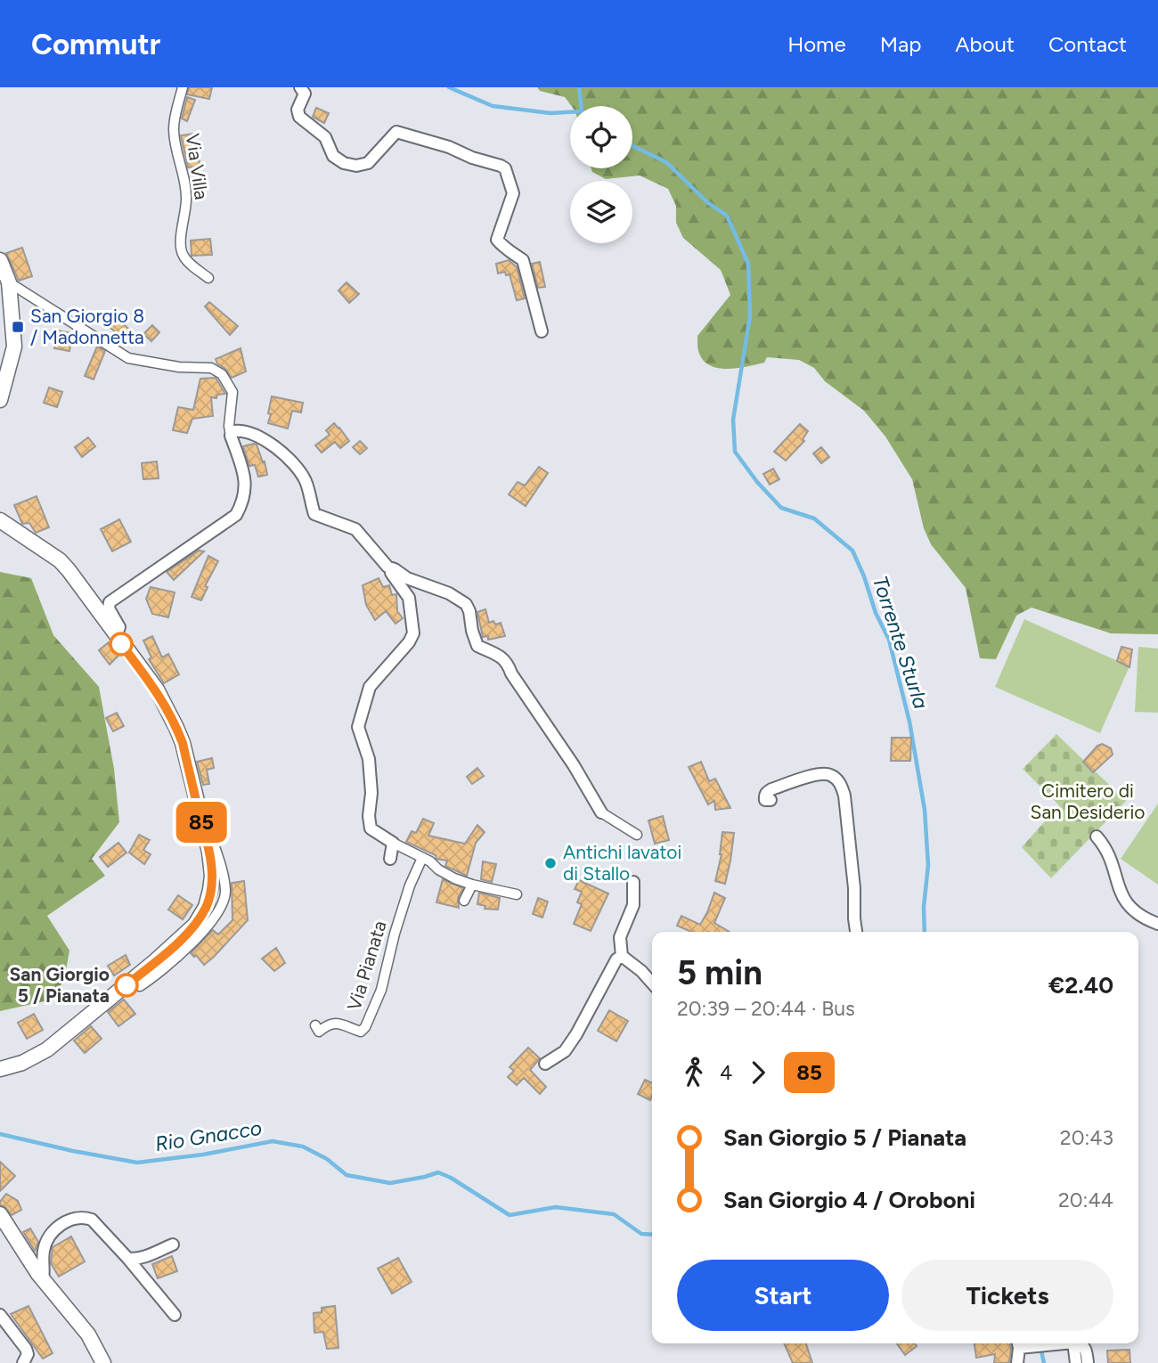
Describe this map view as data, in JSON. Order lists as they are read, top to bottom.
{
  "streets": {
    "street": ["Via Villa", "Via Pianata"]
  },
  "water": ["Torrente Sturla", "Rio Gnacco"],
  "parks": ["Cimitero di San Desiderio"],
  "places": {
    "transit": ["San Giorgio 8 / Madonnetta"],
    "other": ["Antichi lavatoi di Stallo", "San Giorgio 5 / Pianata"]
  },
  "lines": ["bus line 85"],
  "page": {
    "header": "Commutr",
    "nav": [
      "Home",
      "Map",
      "About",
      "Contact"
    ],
    "on_map": "85",
    "heading": ["5 min", "20:39 – 20:44 · Bus", "€2.40"],
    "legs": ["4", "85"],
    "list": [
      {
        "name": "San Giorgio 5 / Pianata",
        "value": "20:43"
      },
      {
        "name": "San Giorgio 4 / Oroboni",
        "value": "20:44"
      }
    ],
    "buttons": ["Start", "Tickets"]
  }
}
